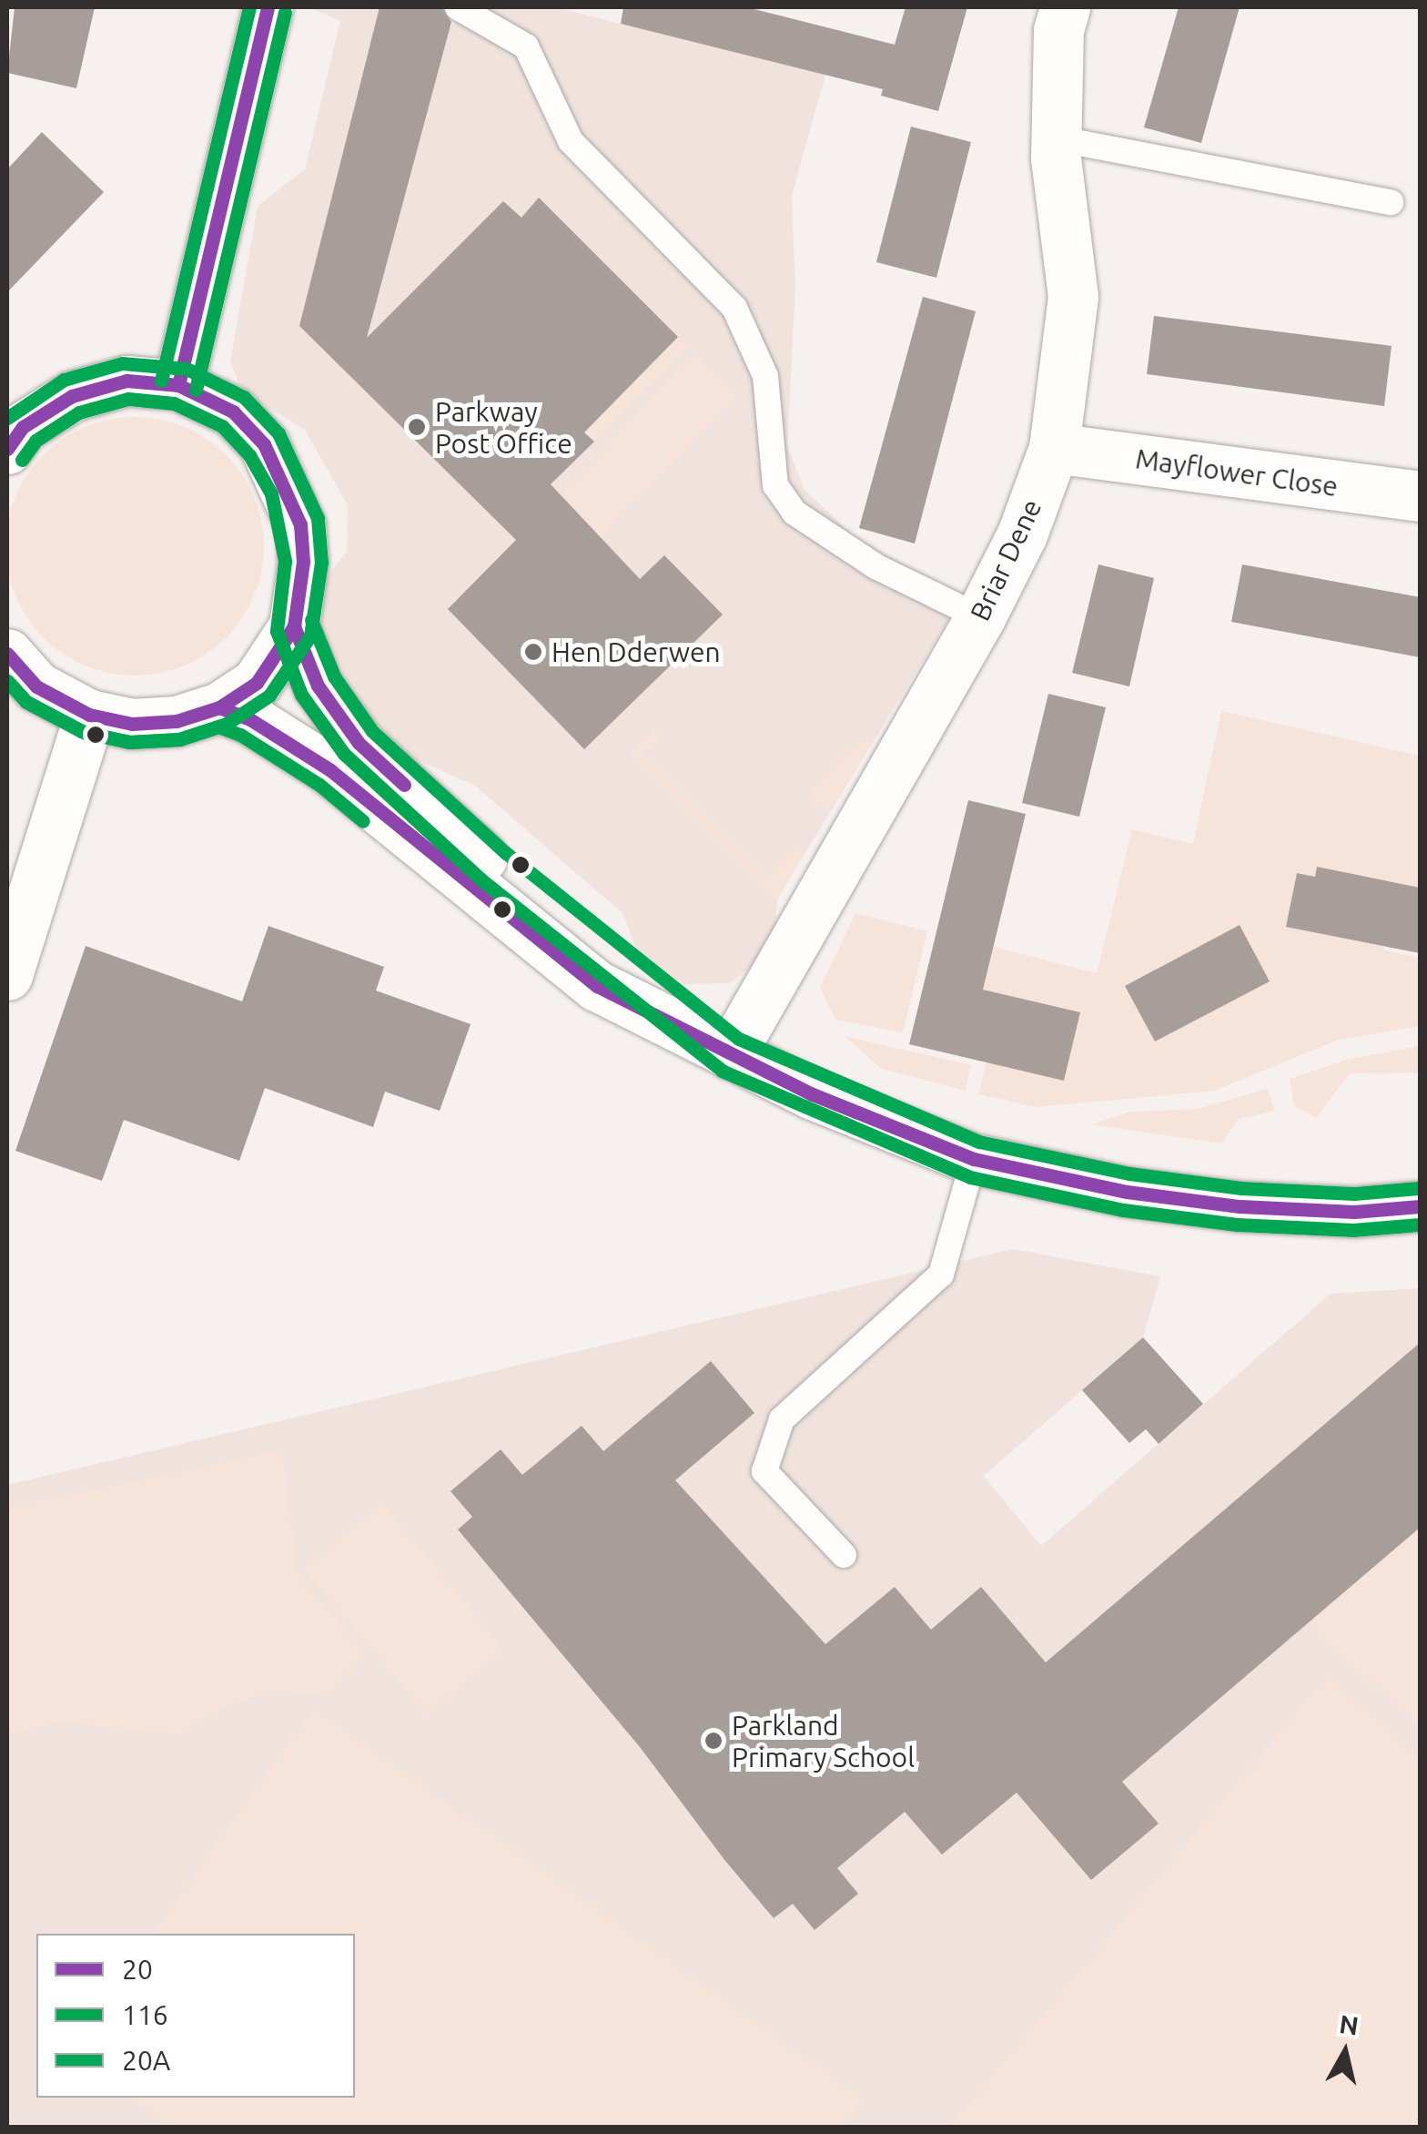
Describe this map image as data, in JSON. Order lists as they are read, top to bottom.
{
  "streets": {
    "street": ["Mayflower Close", "Briar Dene"]
  },
  "crossings": [
    ["Mayflower Close", "Briar Dene"]
  ],
  "places": ["Parkway Post Office", "Hen Dderwen", "Parkland Primary School"],
  "lines": ["transit line 20", "transit line 20A", "transit line 116"],
  "legend": ["20", "116", "20A"],
  "north": "top"
}
